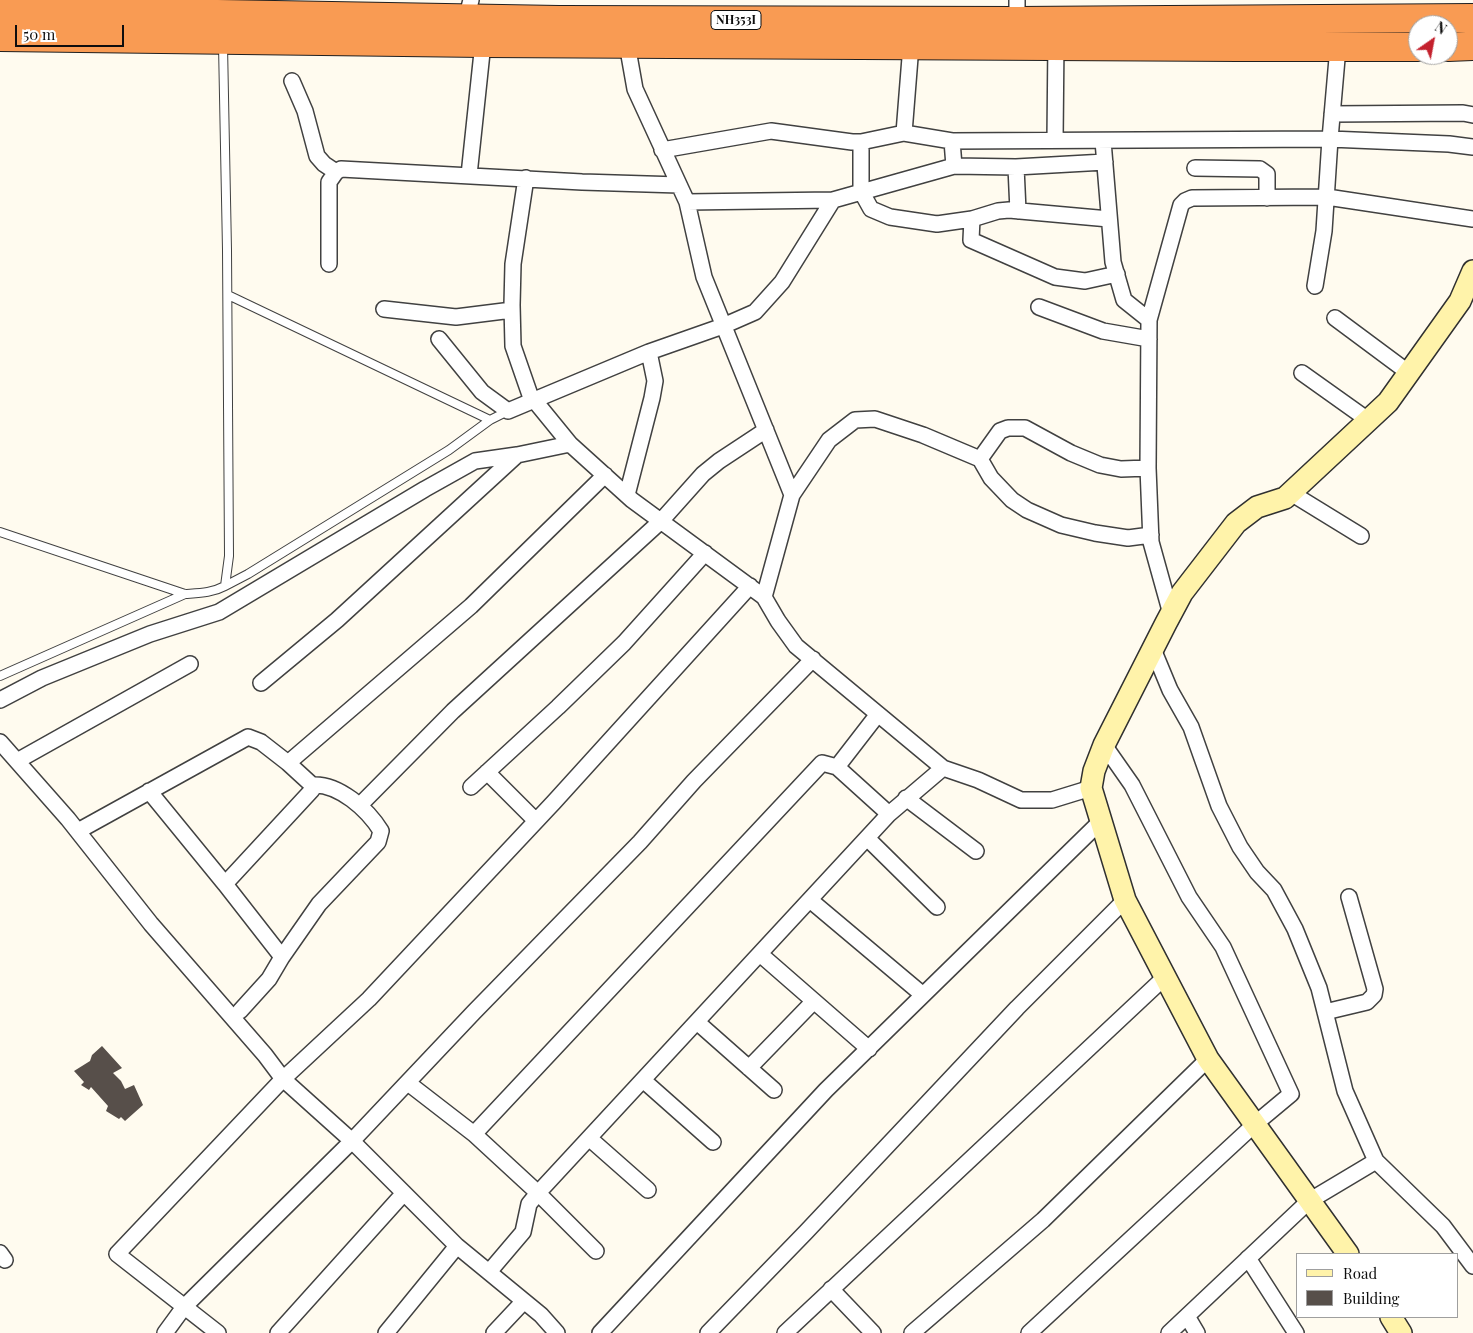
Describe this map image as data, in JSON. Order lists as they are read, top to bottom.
{
  "streets": {
    "highway": ["NH353I"]
  },
  "legend": ["Road", "Building"],
  "scale_bar": "50 m",
  "north": "top right"
}
